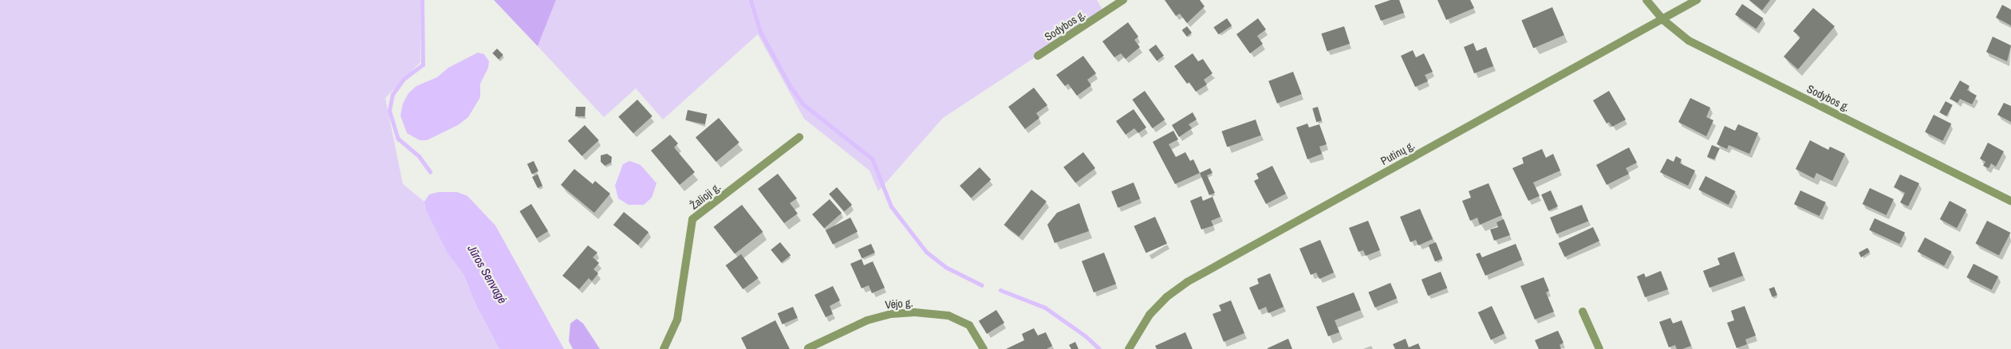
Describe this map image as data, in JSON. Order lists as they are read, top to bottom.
{
  "streets": {
    "street": [
      "Sodybos g.",
      "Putinų g.",
      "Žalioji g.",
      "Vėjo g."
    ]
  },
  "crossings": [
    ["Sodybos g.", "Putinų g."]
  ],
  "water": ["Jūros Senvagė"]
}
